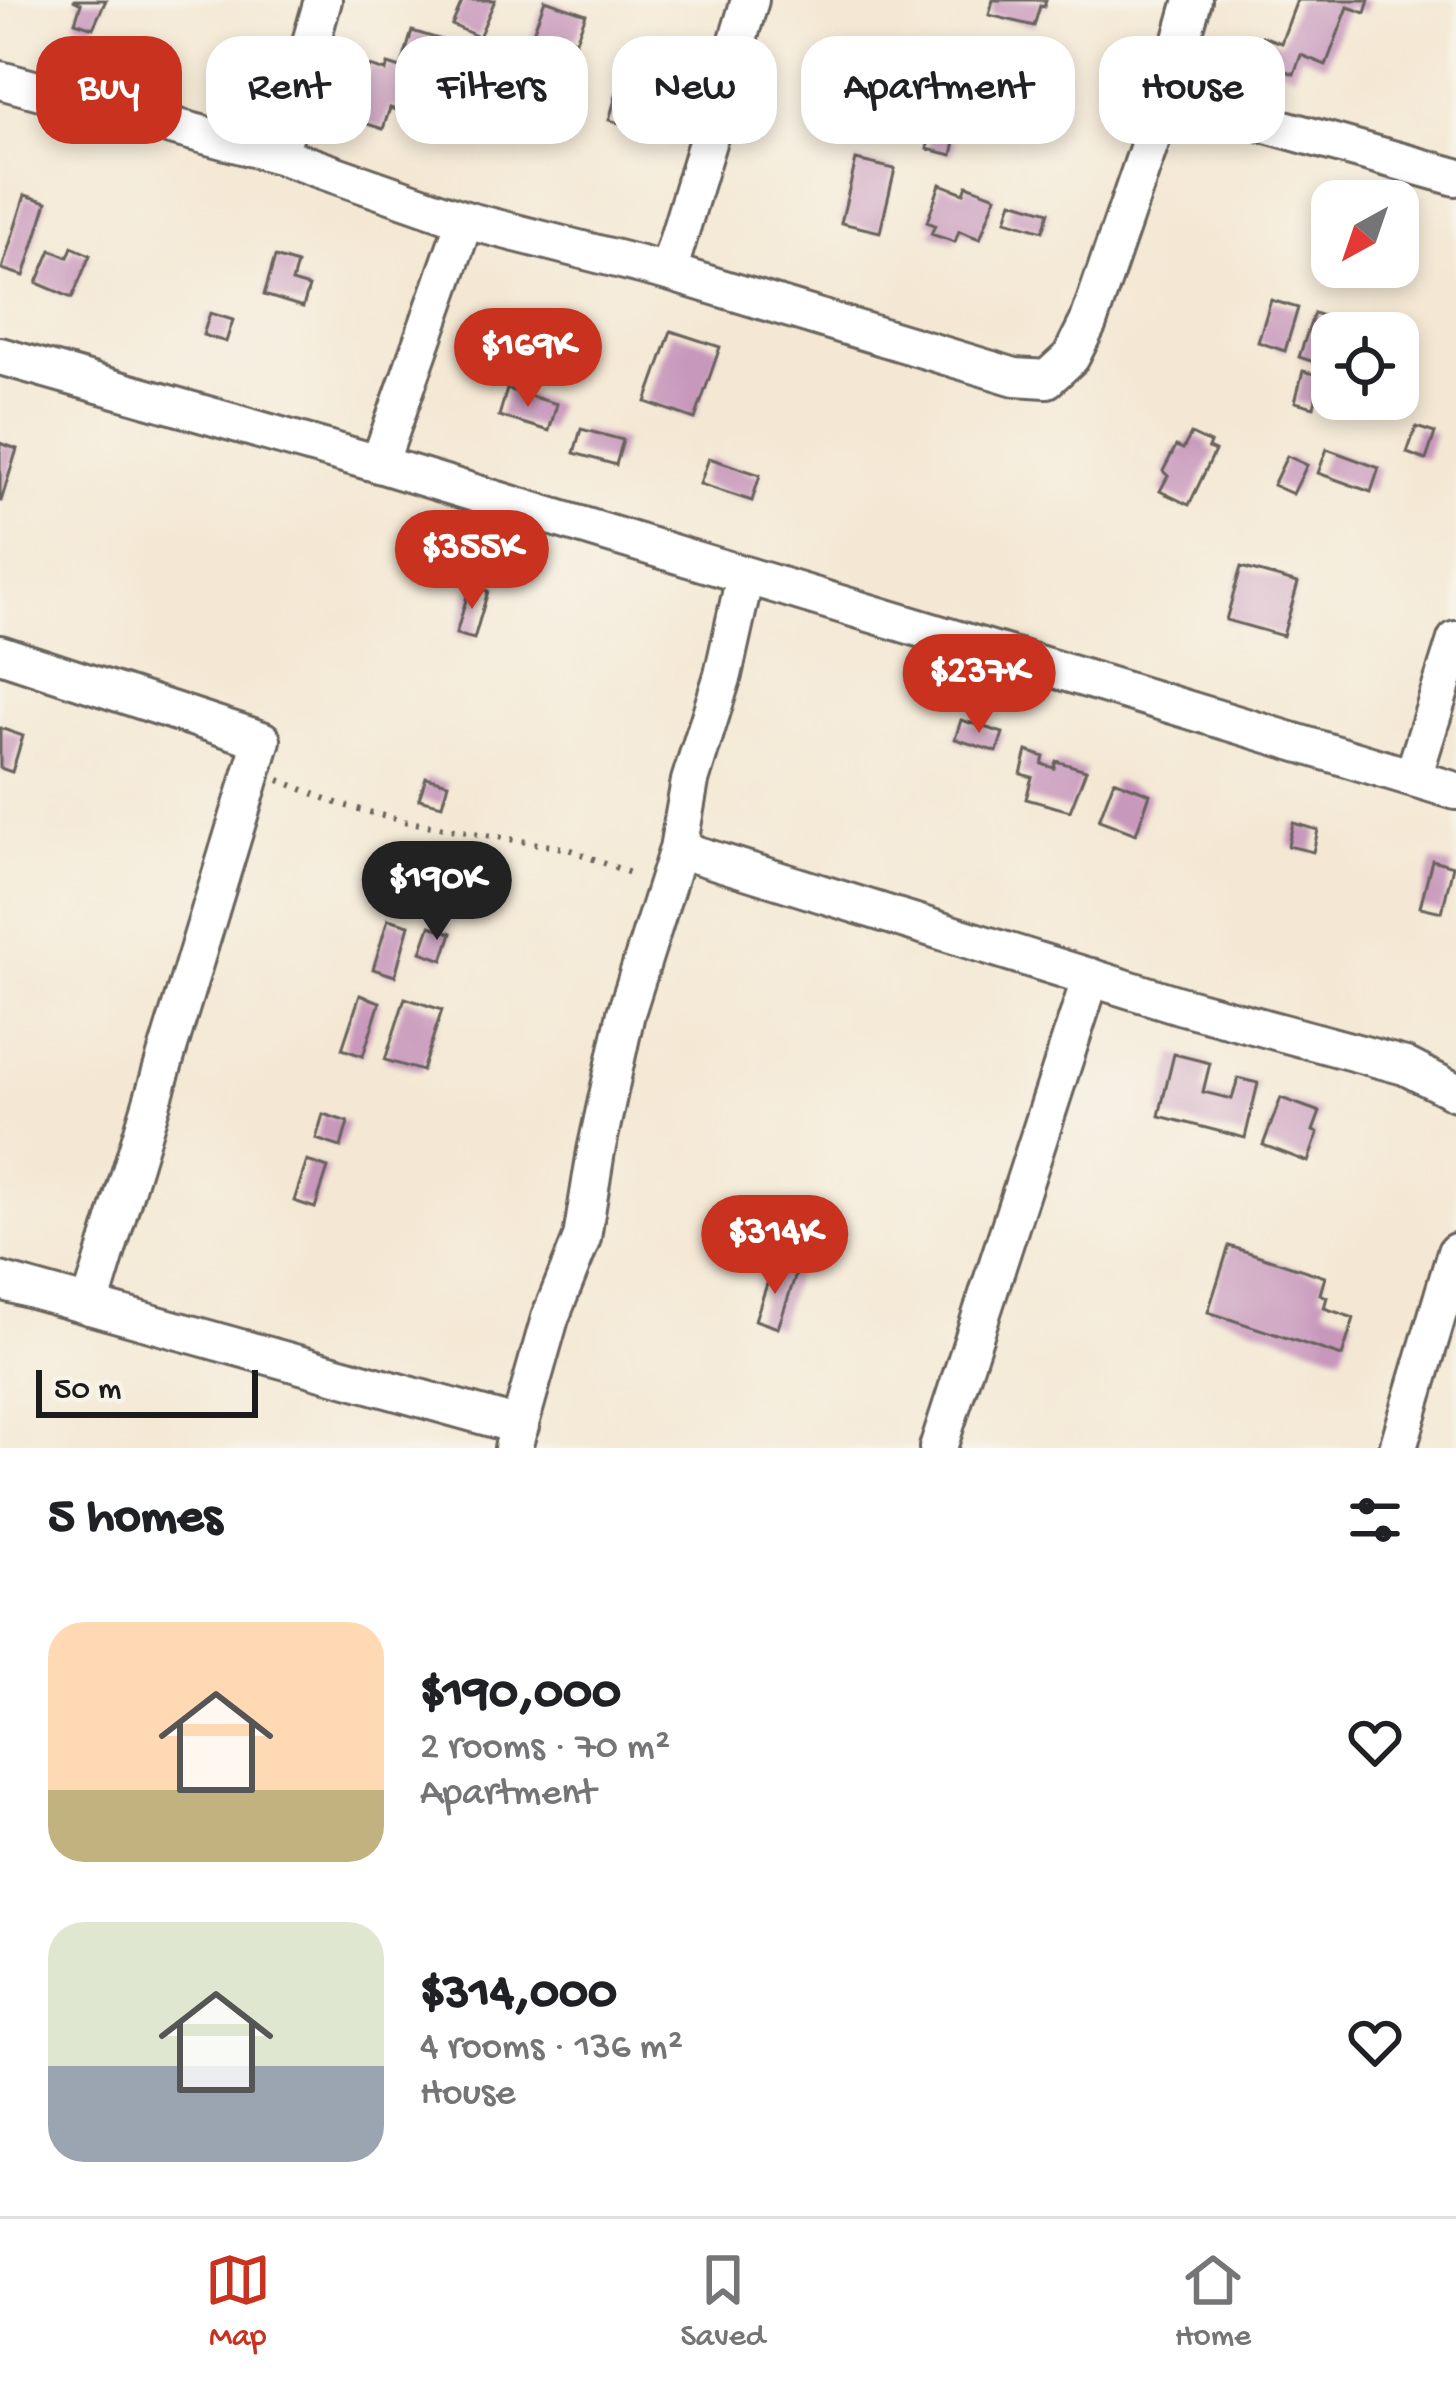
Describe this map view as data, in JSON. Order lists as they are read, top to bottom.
{
  "scale_bar": "50 m",
  "north": "bottom left",
  "page": {
    "chip": [
      "Buy",
      "Rent",
      "Filters",
      "New",
      "Apartment",
      "House"
    ],
    "price": [
      "$169K",
      "$355K",
      "$237K",
      "$190K",
      "$314K"
    ],
    "scale": "50 m",
    "heading": "5 homes",
    "list": [
      {
        "name": "$190,000",
        "note": "2 rooms · 70 m² · Apartment"
      },
      {
        "name": "$314,000",
        "note": "4 rooms · 136 m² · House"
      }
    ],
    "tabs": ["Map", "Saved", "Home"]
  }
}
